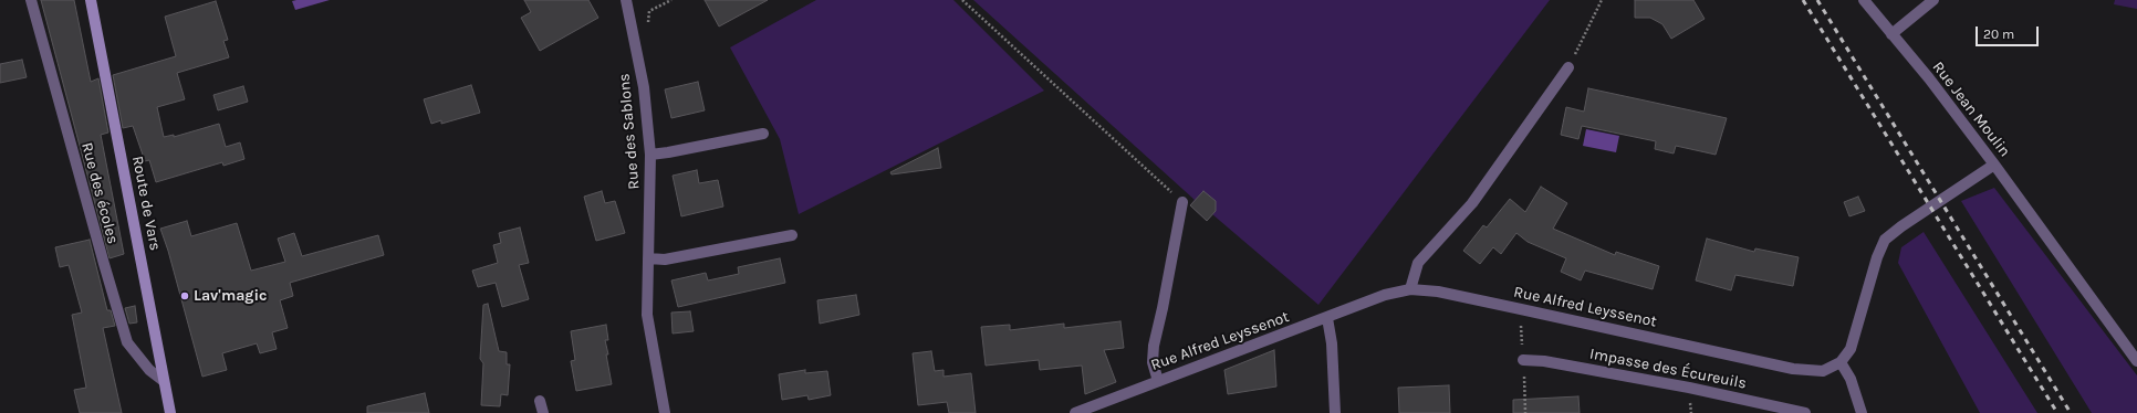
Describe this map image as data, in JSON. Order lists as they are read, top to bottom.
{
  "streets": {
    "main road": ["Route de Vars"],
    "street": [
      "Rue Jean Moulin",
      "Rue des Sablons",
      "Rue des écoles",
      "Rue Alfred Leyssenot",
      "Impasse des Écureuils"
    ]
  },
  "crossings": [
    ["Rue des écoles", "Route de Vars"]
  ],
  "places": ["Lav'magic"],
  "scale_bar": "20 m"
}
